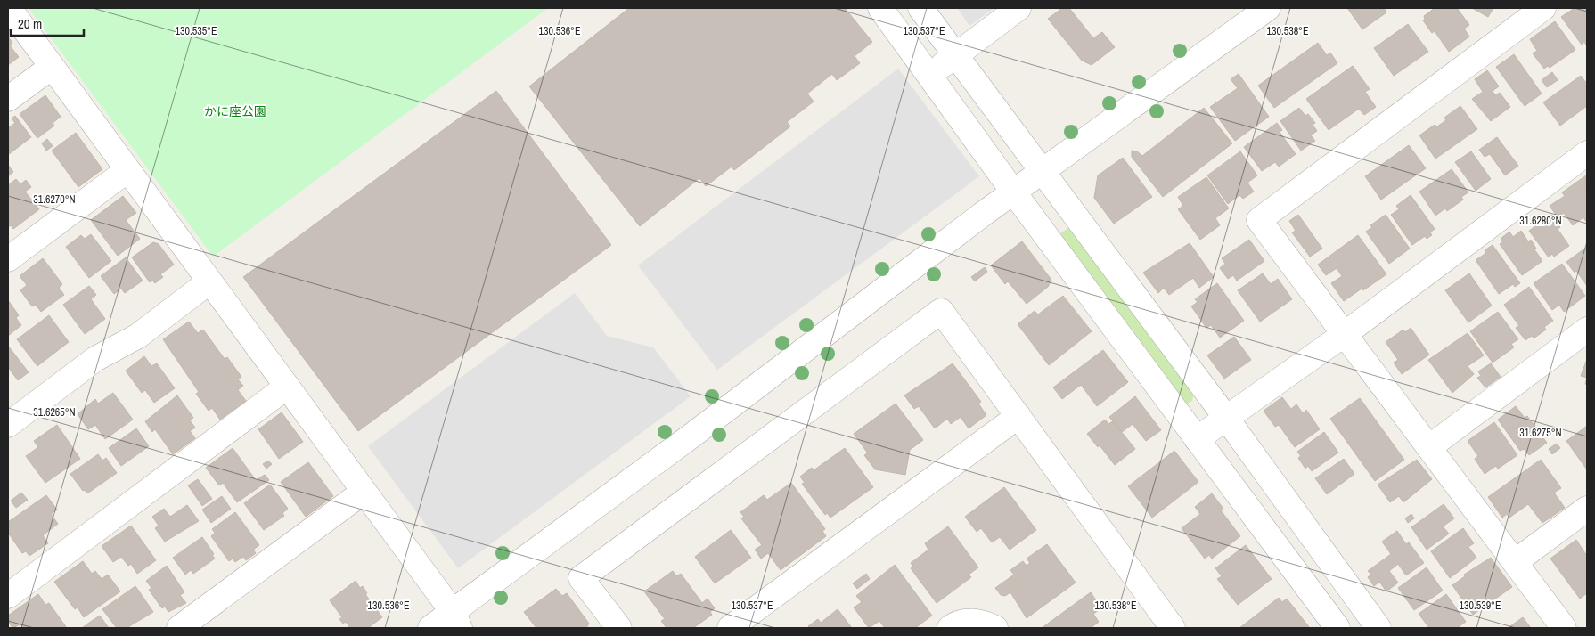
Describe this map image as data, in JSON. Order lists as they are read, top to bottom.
{
  "parks": ["かに座公園"],
  "scale_bar": "20 m",
  "coordinates": [
    "130.535°E",
    "130.536°E",
    "130.537°E",
    "130.538°E",
    "31.6270°N",
    "31.6280°N",
    "31.6265°N",
    "31.6275°N",
    "130.539°E"
  ]
}
